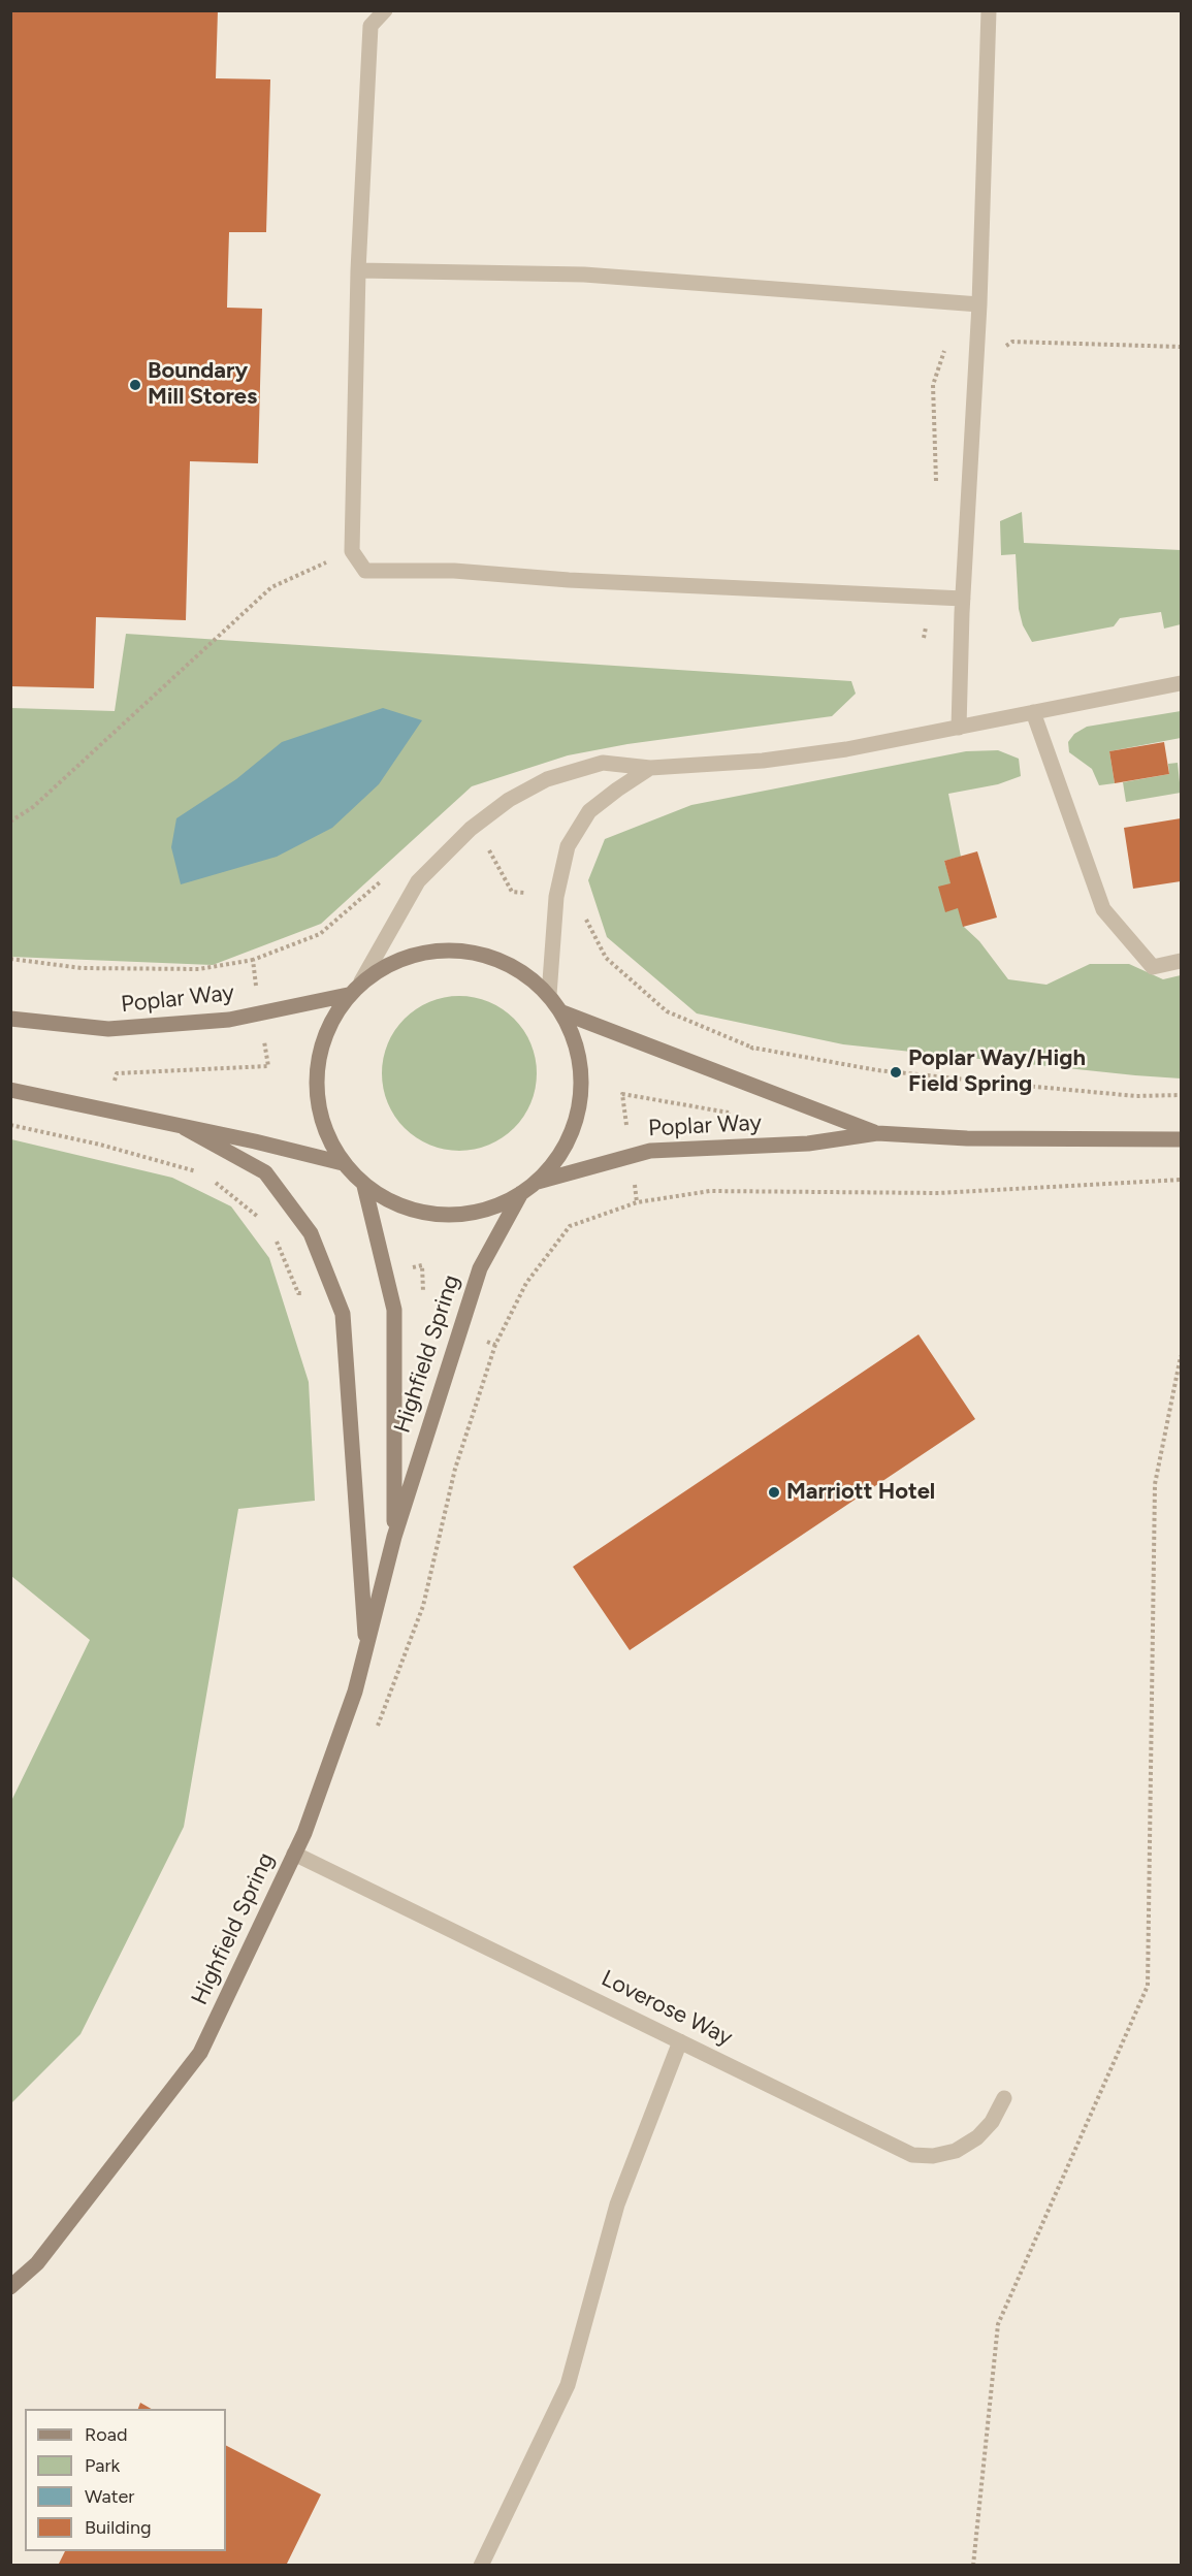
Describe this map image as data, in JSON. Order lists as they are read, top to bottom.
{
  "streets": {
    "main road": ["Poplar Way", "Highfield Spring"],
    "lane": ["Loverose Way"]
  },
  "crossings": [
    ["Poplar Way", "Highfield Spring"],
    ["Highfield Spring", "Loverose Way"]
  ],
  "places": ["Boundary Mill Stores", "Poplar Way/High Field Spring", "Marriott Hotel"],
  "legend": [
    "Road",
    "Park",
    "Water",
    "Building"
  ]
}
